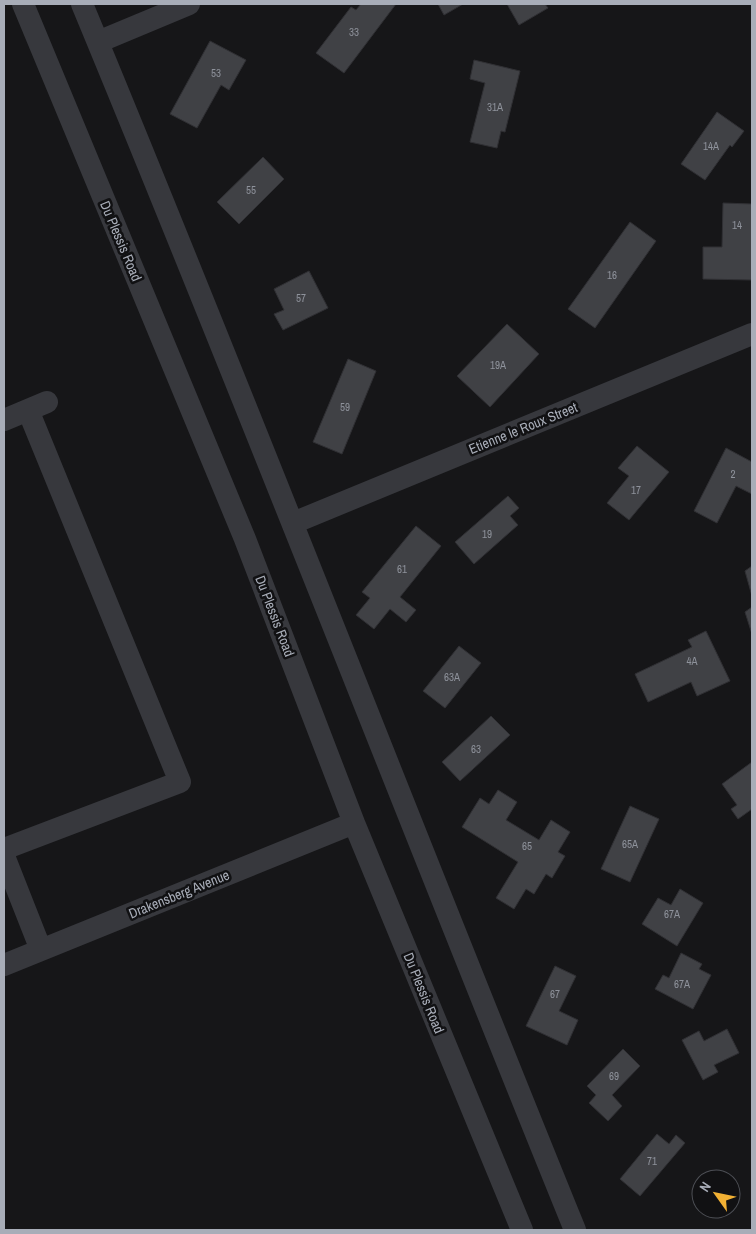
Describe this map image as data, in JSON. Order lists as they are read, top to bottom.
{
  "streets": {
    "street": ["Du Plessis Road", "Etienne le Roux Street", "Drakensberg Avenue"]
  },
  "crossings": [
    ["Du Plessis Road", "Drakensberg Avenue"]
  ],
  "house_numbers": [
    "33",
    "53",
    "31A",
    "14A",
    "55",
    "14",
    "16",
    "57",
    "19A",
    "59",
    "2",
    "17",
    "19",
    "61",
    "4A",
    "63A",
    "63",
    "65A",
    "65",
    "67A",
    "67A",
    "67",
    "69",
    "71"
  ],
  "north": "top left"
}
